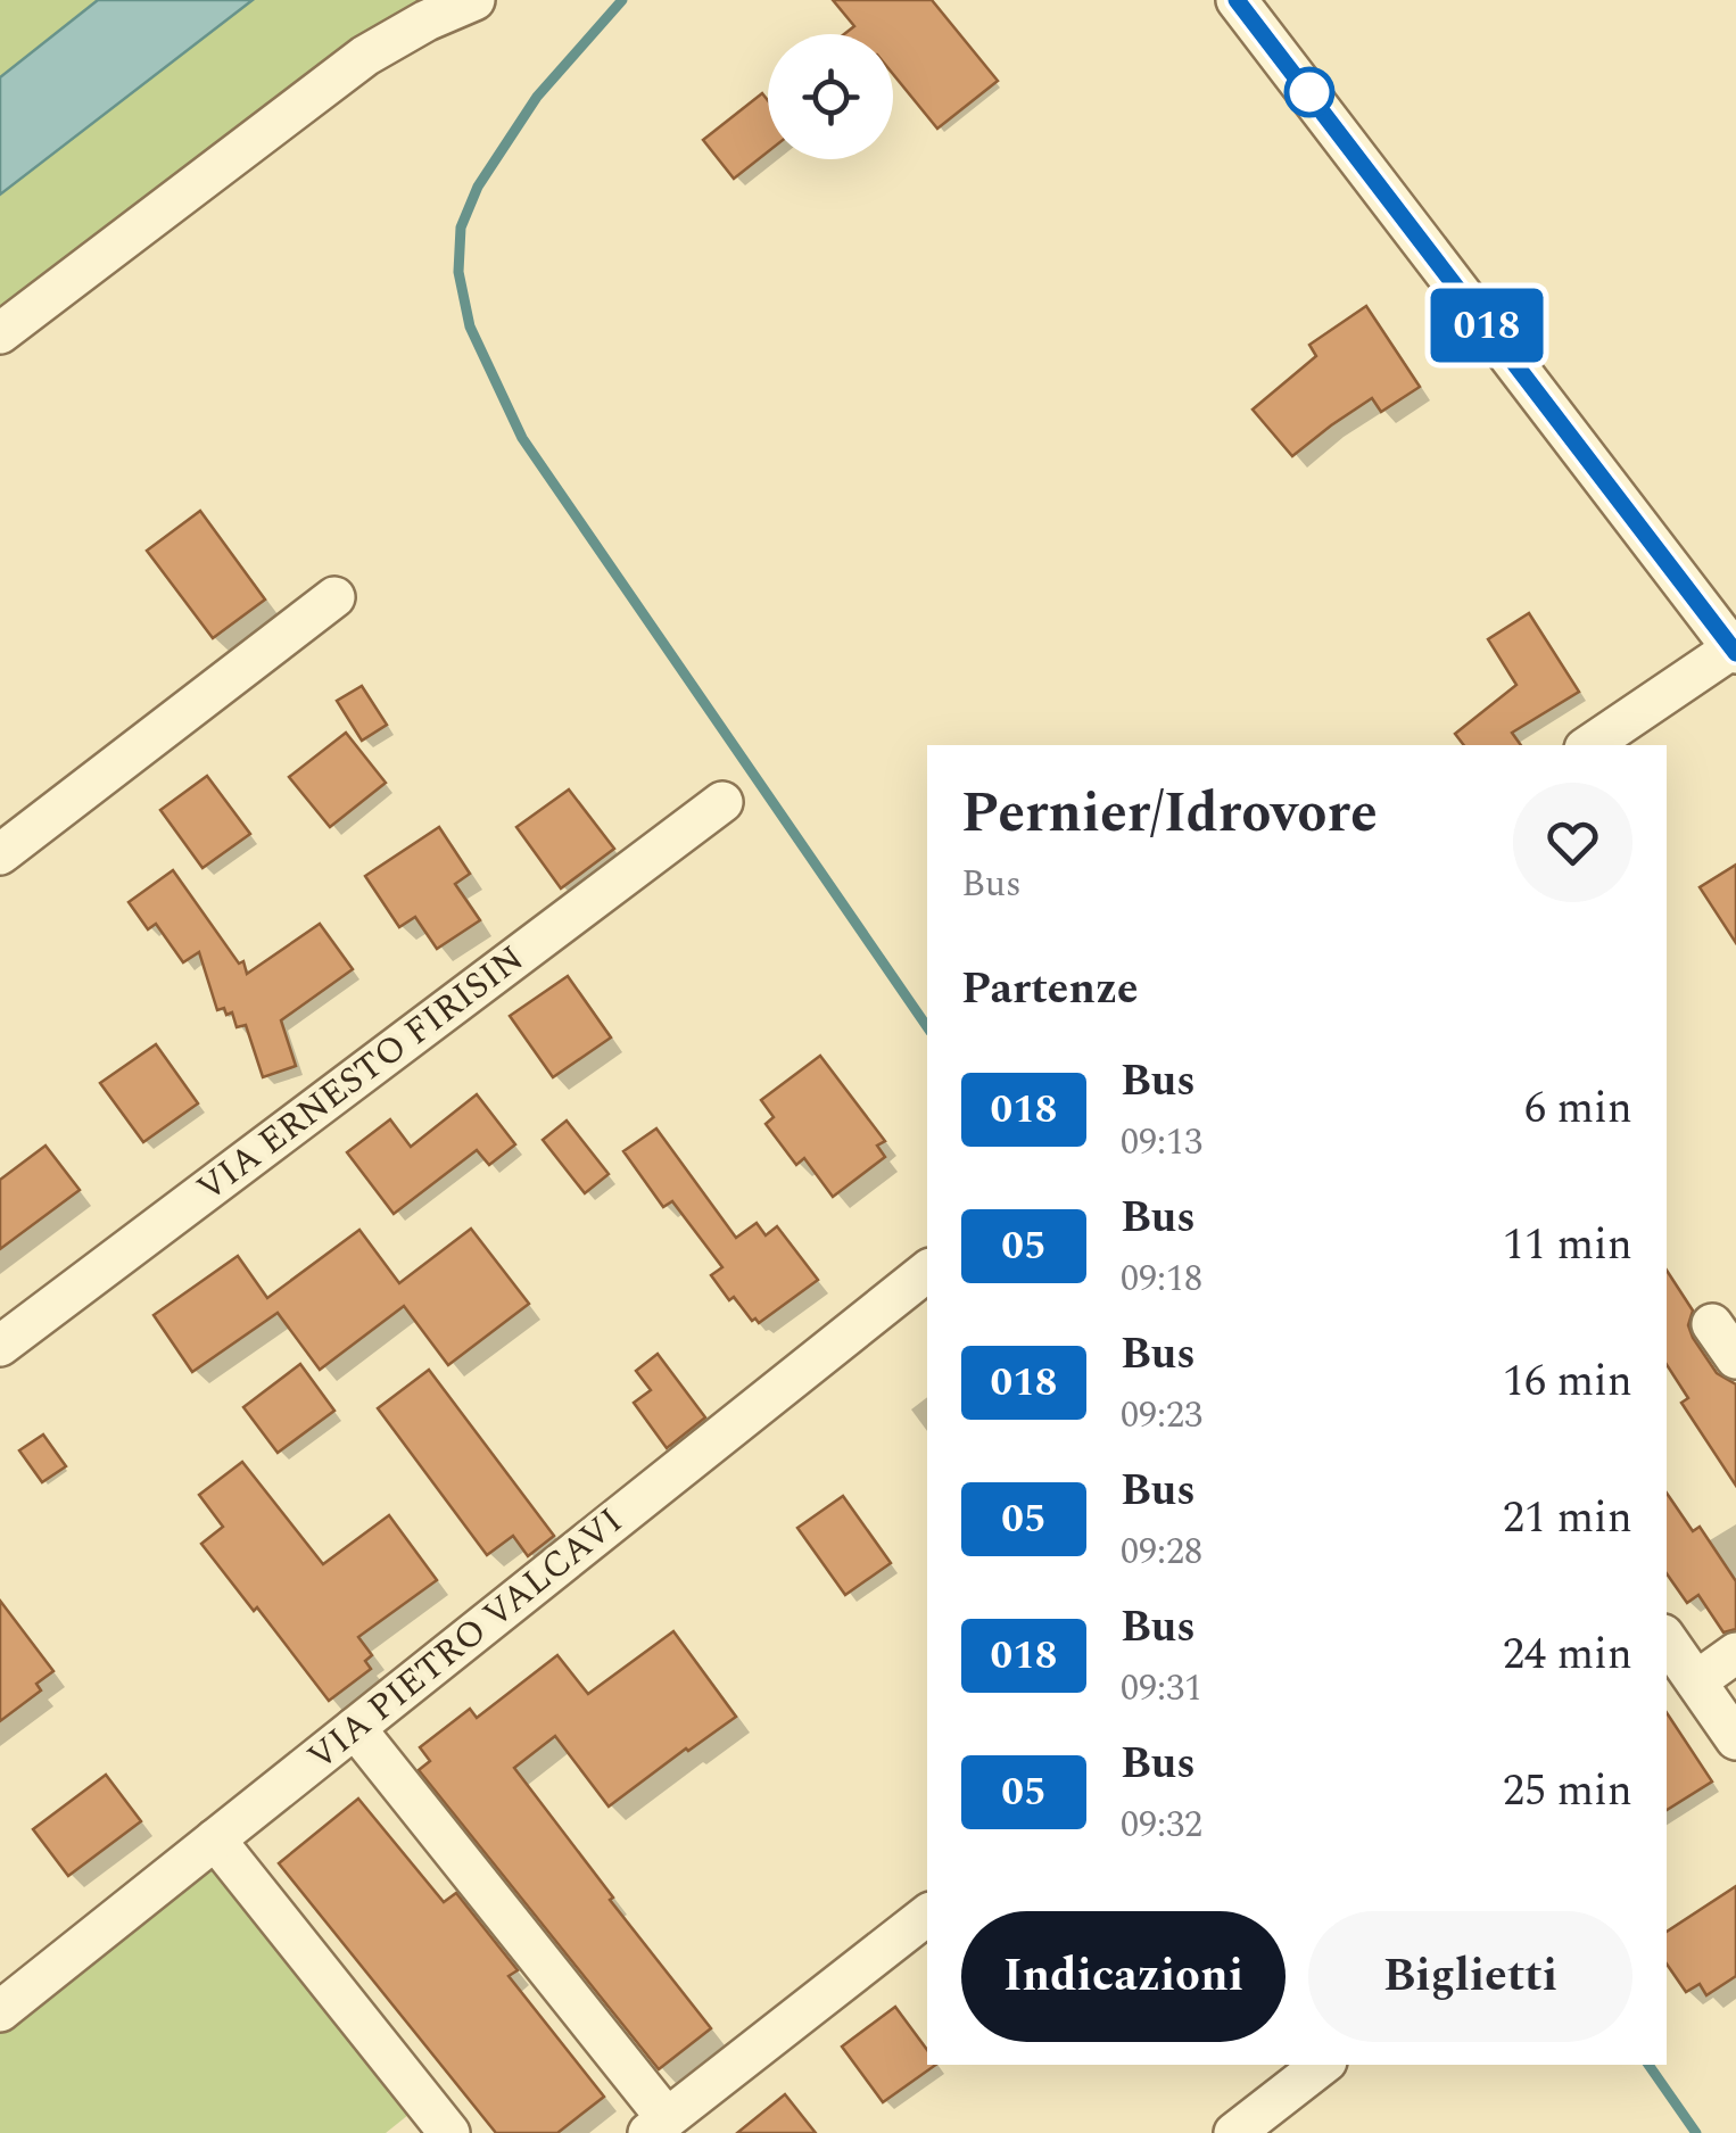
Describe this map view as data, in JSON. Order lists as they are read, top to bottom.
{
  "streets": {
    "street": ["VIA ERNESTO FIRISIN", "VIA PIETRO VALCAVI"]
  },
  "lines": ["bus line 018"],
  "page": {
    "on_map": "018",
    "heading": [
      ["Pernier/Idrovore", "Bus"],
      "Partenze"
    ],
    "list": [
      {
        "mark": "018",
        "name": "Bus",
        "note": "09:13",
        "value": "6 min"
      },
      {
        "mark": "05",
        "name": "Bus",
        "note": "09:18",
        "value": "11 min"
      },
      {
        "mark": "018",
        "name": "Bus",
        "note": "09:23",
        "value": "16 min"
      },
      {
        "mark": "05",
        "name": "Bus",
        "note": "09:28",
        "value": "21 min"
      },
      {
        "mark": "018",
        "name": "Bus",
        "note": "09:31",
        "value": "24 min"
      },
      {
        "mark": "05",
        "name": "Bus",
        "note": "09:32",
        "value": "25 min"
      }
    ],
    "buttons": ["Indicazioni", "Biglietti"]
  }
}
